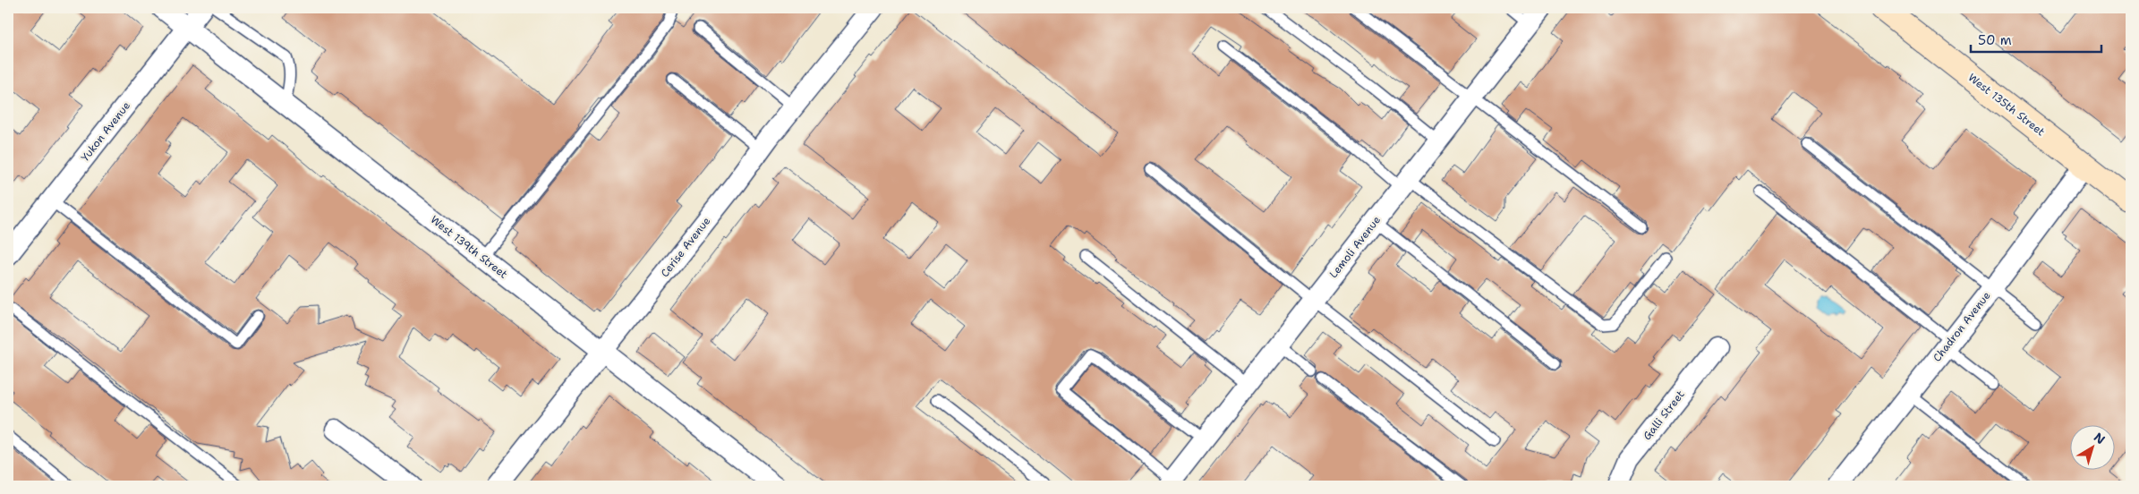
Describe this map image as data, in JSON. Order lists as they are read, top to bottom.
{
  "streets": {
    "street": [
      "West 135th Street",
      "Yukon Avenue",
      "West 139th Street",
      "Cerise Avenue",
      "Lemoli Avenue",
      "Chadron Avenue",
      "Galli Street"
    ]
  },
  "crossings": [
    ["West 135th Street", "Chadron Avenue"],
    ["Yukon Avenue", "West 139th Street"],
    ["West 139th Street", "Cerise Avenue"]
  ],
  "scale_bar": "50 m",
  "north": "top right"
}
